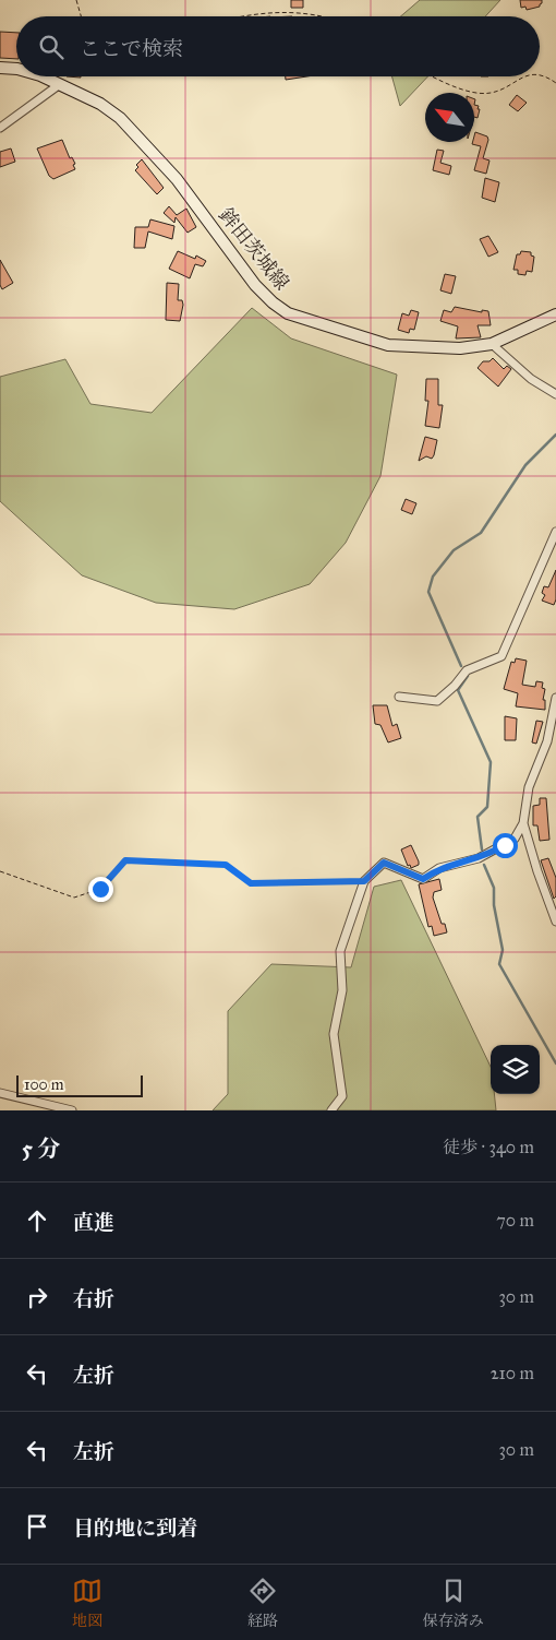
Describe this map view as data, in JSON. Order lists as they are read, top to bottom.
{
  "streets": {
    "main road": ["鉾田茨城線"]
  },
  "scale_bar": "100 m",
  "north": "top left",
  "page": {
    "search": "ここで検索",
    "scale": "100 m",
    "heading": ["5 分", "徒歩 · 340 m"],
    "list": [
      ["直進", "70 m"],
      ["右折", "30 m"],
      ["左折", "210 m"],
      ["左折", "30 m"],
      "目的地に到着"
    ],
    "nav": ["地図", "経路", "保存済み"]
  }
}
